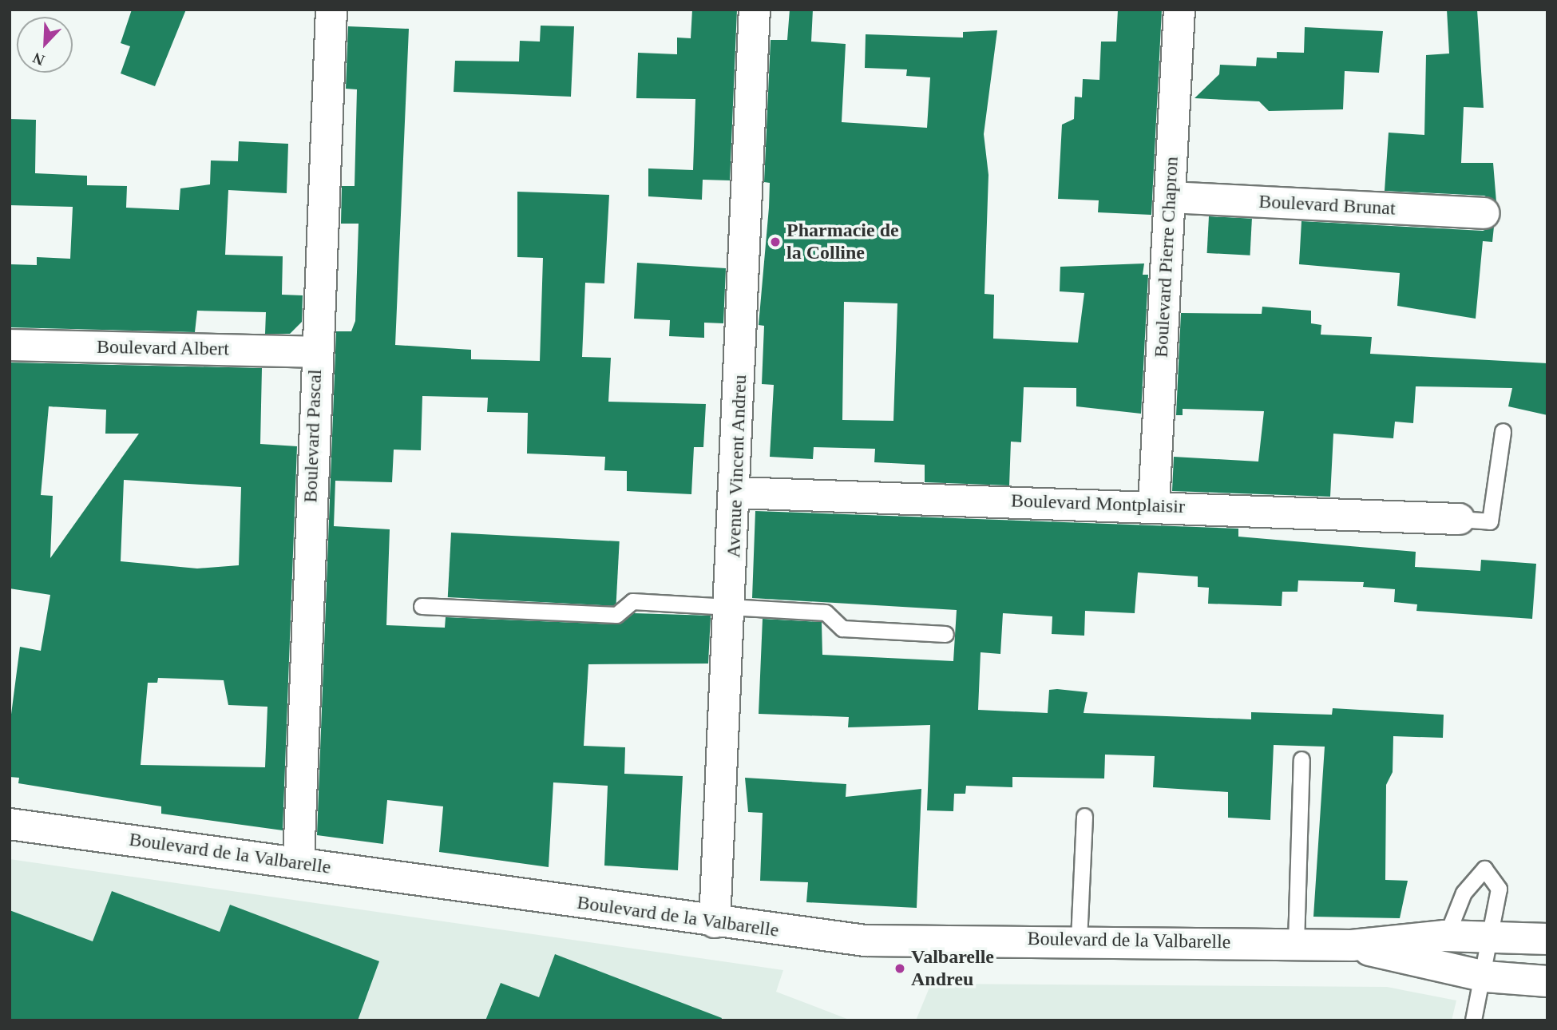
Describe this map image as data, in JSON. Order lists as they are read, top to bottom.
{
  "streets": {
    "street": [
      "Boulevard Brunat",
      "Boulevard Pierre Chapron",
      "Boulevard Albert",
      "Boulevard Pascal",
      "Avenue Vincent Andreu",
      "Boulevard Montplaisir",
      "Boulevard de la Valbarelle"
    ]
  },
  "crossings": [
    ["Boulevard Brunat", "Boulevard Pierre Chapron"],
    ["Boulevard Pierre Chapron", "Boulevard Montplaisir"],
    ["Boulevard Albert", "Boulevard Pascal"],
    ["Boulevard Pascal", "Boulevard de la Valbarelle"],
    ["Avenue Vincent Andreu", "Boulevard Montplaisir"],
    ["Avenue Vincent Andreu", "Boulevard de la Valbarelle"]
  ],
  "places": ["Pharmacie de la Colline", "Valbarelle Andreu"],
  "north": "bottom left"
}
